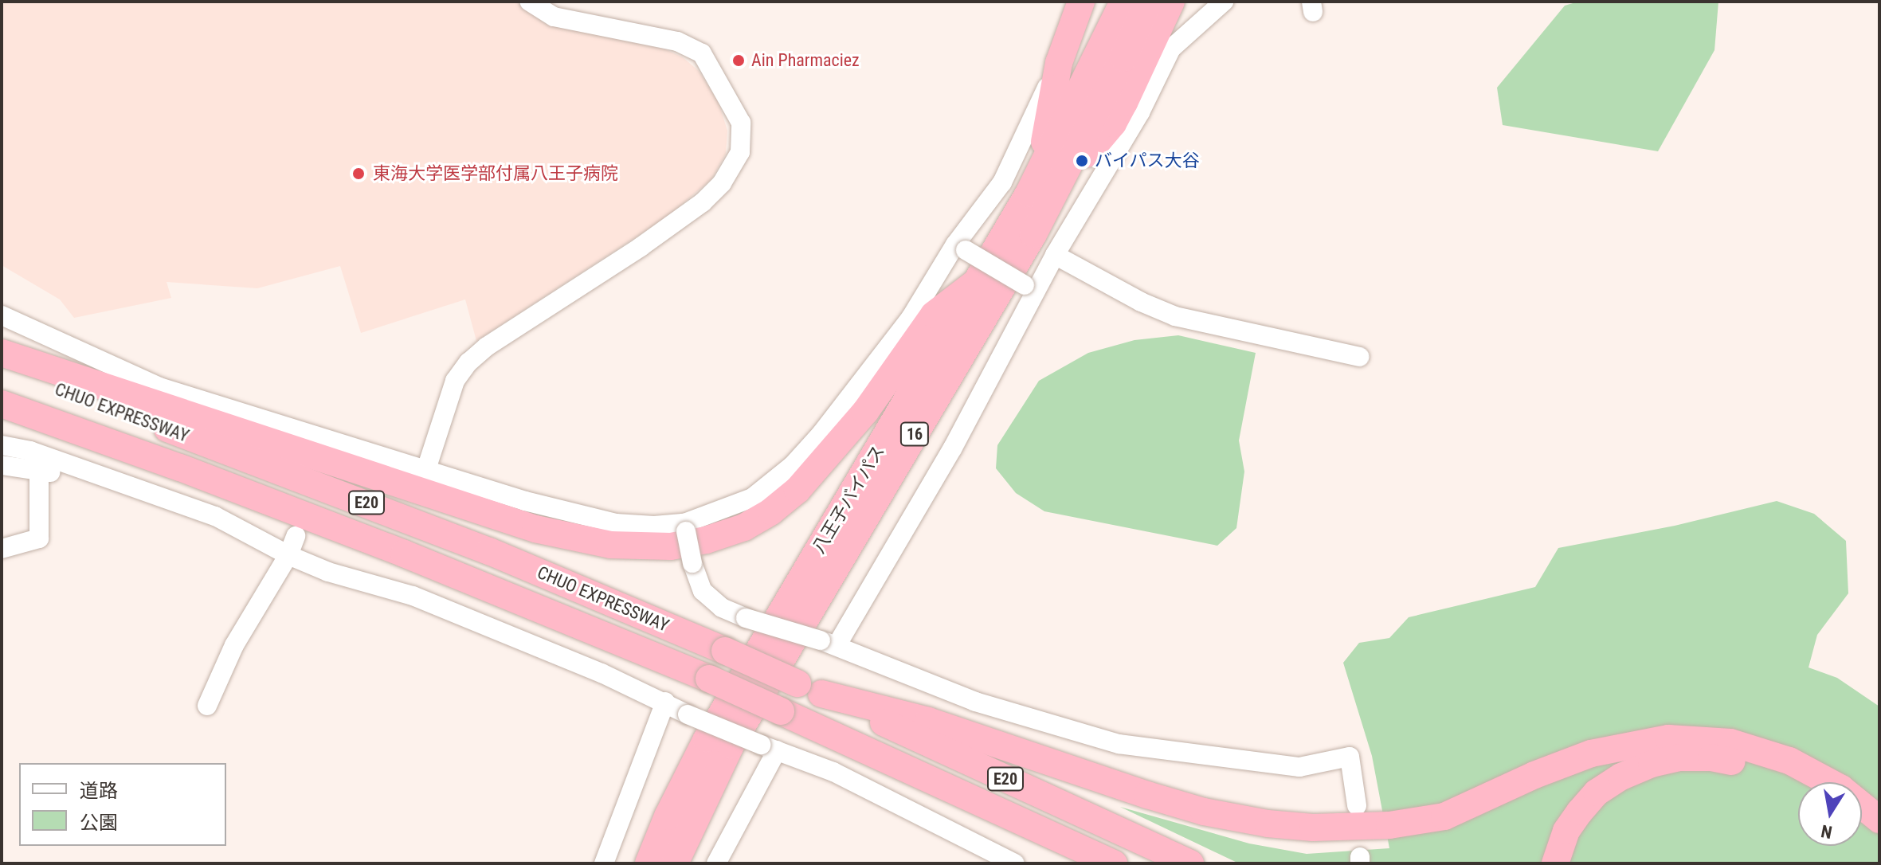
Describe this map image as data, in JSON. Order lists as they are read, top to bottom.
{
  "streets": {
    "highway": [
      "CHUO EXPRESSWAY",
      "16",
      "八王子バイパス",
      "E20"
    ]
  },
  "crossings": [
    ["16", "八王子バイパス"]
  ],
  "places": ["Ain Pharmaciez", "バイパス大谷", "東海大学医学部付属八王子病院"],
  "legend": ["道路", "公園"],
  "north": "bottom"
}
